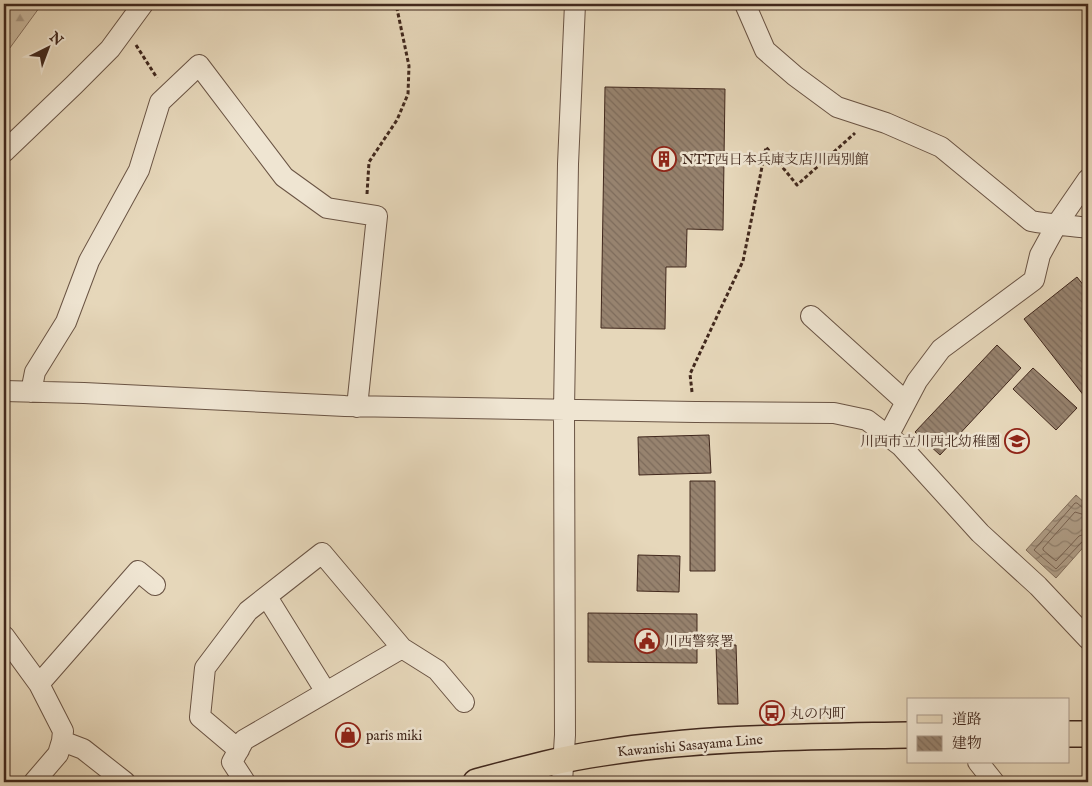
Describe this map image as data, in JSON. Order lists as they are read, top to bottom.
{
  "streets": {
    "main road": ["Kawanishi Sasayama Line"]
  },
  "places": {
    "building": ["NTT西日本兵庫支店川西別館"],
    "school or university": ["川西市立川西北幼稚園"],
    "public building": ["川西警察署"],
    "bus stop": ["丸の内町"],
    "shop": ["paris miki"]
  },
  "legend": ["道路", "建物"],
  "north": "top right"
}
